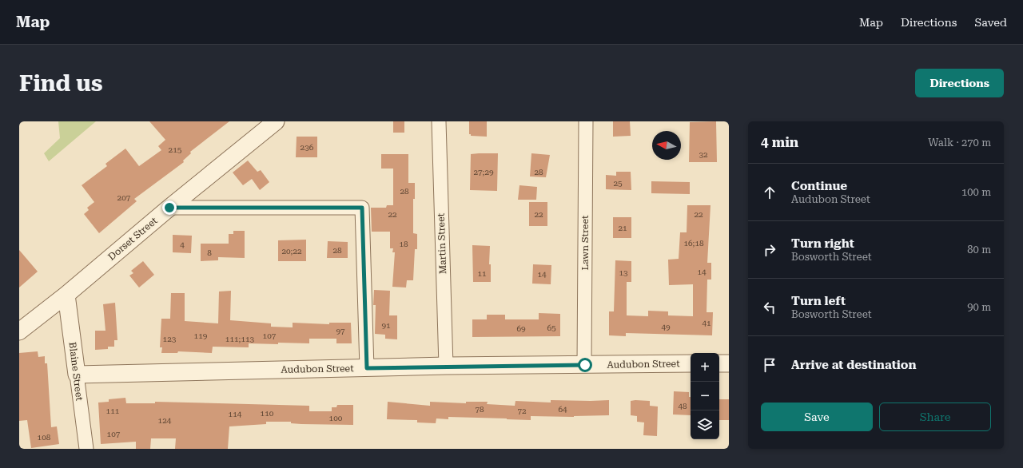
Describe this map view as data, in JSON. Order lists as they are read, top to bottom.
{
  "streets": {
    "street": [
      "Dorset Street",
      "Lawn Street",
      "Martin Street",
      "Audubon Street",
      "Blaine Street"
    ]
  },
  "crossings": [
    ["Dorset Street", "Blaine Street"],
    ["Lawn Street", "Audubon Street"],
    ["Martin Street", "Audubon Street"],
    ["Audubon Street", "Blaine Street"]
  ],
  "house_numbers": [
    "236",
    "215",
    "32",
    "27;29",
    "28",
    "25",
    "28",
    "207",
    "22",
    "22",
    "22",
    "21",
    "16;18",
    "18",
    "4",
    "28",
    "20;22",
    "8",
    "14",
    "13",
    "11",
    "14",
    "41",
    "91",
    "49",
    "65",
    "69",
    "97",
    "119",
    "107",
    "123",
    "111;113",
    "48",
    "78",
    "64",
    "111",
    "72",
    "110",
    "114",
    "100",
    "124",
    "107",
    "108"
  ],
  "north": "left",
  "page": {
    "header": "Map",
    "nav": ["Map", "Directions", "Saved"],
    "buttons": [
      "Directions",
      ["Save", "Share"]
    ],
    "title": "Find us",
    "heading": ["4 min", "Walk · 270 m"],
    "list": [
      ["Continue", "Audubon Street", "100 m"],
      ["Turn right", "Bosworth Street", "80 m"],
      ["Turn left", "Bosworth Street", "90 m"],
      "Arrive at destination"
    ],
    "map_buttons": ["+", "−"]
  }
}
